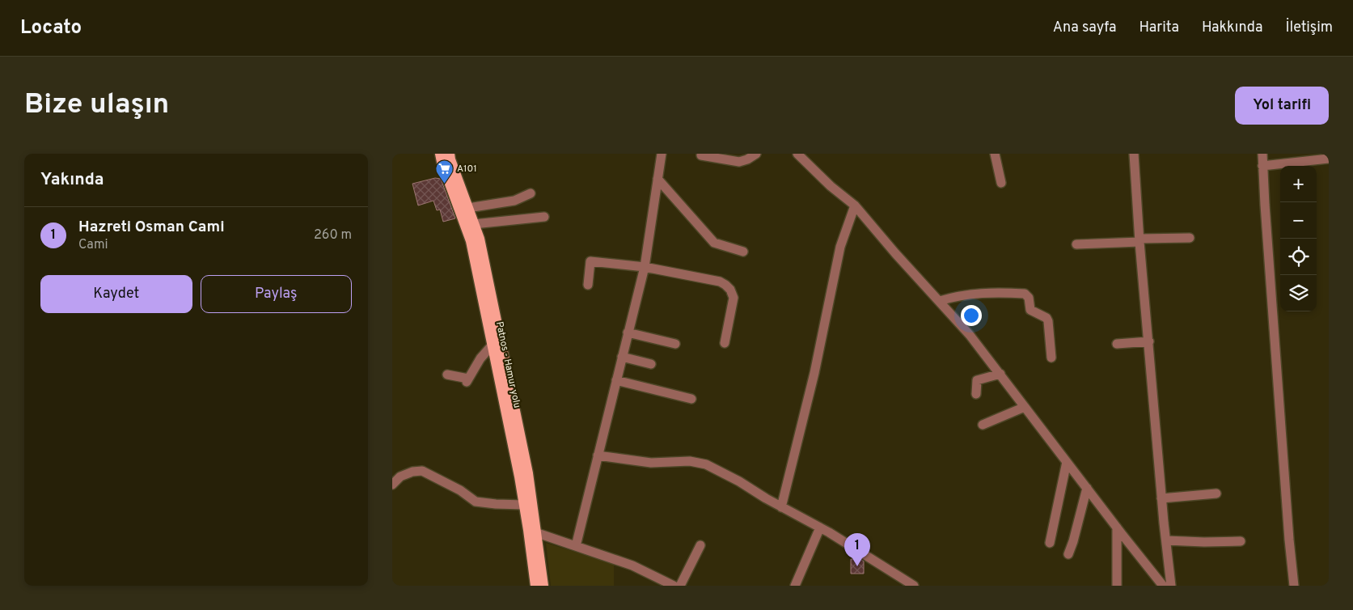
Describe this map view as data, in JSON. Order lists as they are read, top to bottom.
{
  "streets": {
    "main road": ["Patnos - Hamur yolu"]
  },
  "places": {
    "supermarket": ["A101"]
  },
  "page": {
    "header": "Locato",
    "nav": [
      "Ana sayfa",
      "Harita",
      "Hakkında",
      "İletişim"
    ],
    "buttons": [
      "Yol tarifi",
      ["Kaydet", "Paylaş"]
    ],
    "title": "Bize ulaşın",
    "heading": "Yakında",
    "map_buttons": ["+", "−"],
    "list": [
      {
        "mark": "1",
        "name": "Hazreti Osman Cami",
        "note": "Cami",
        "value": "260 m"
      }
    ],
    "pins": "1"
  }
}
